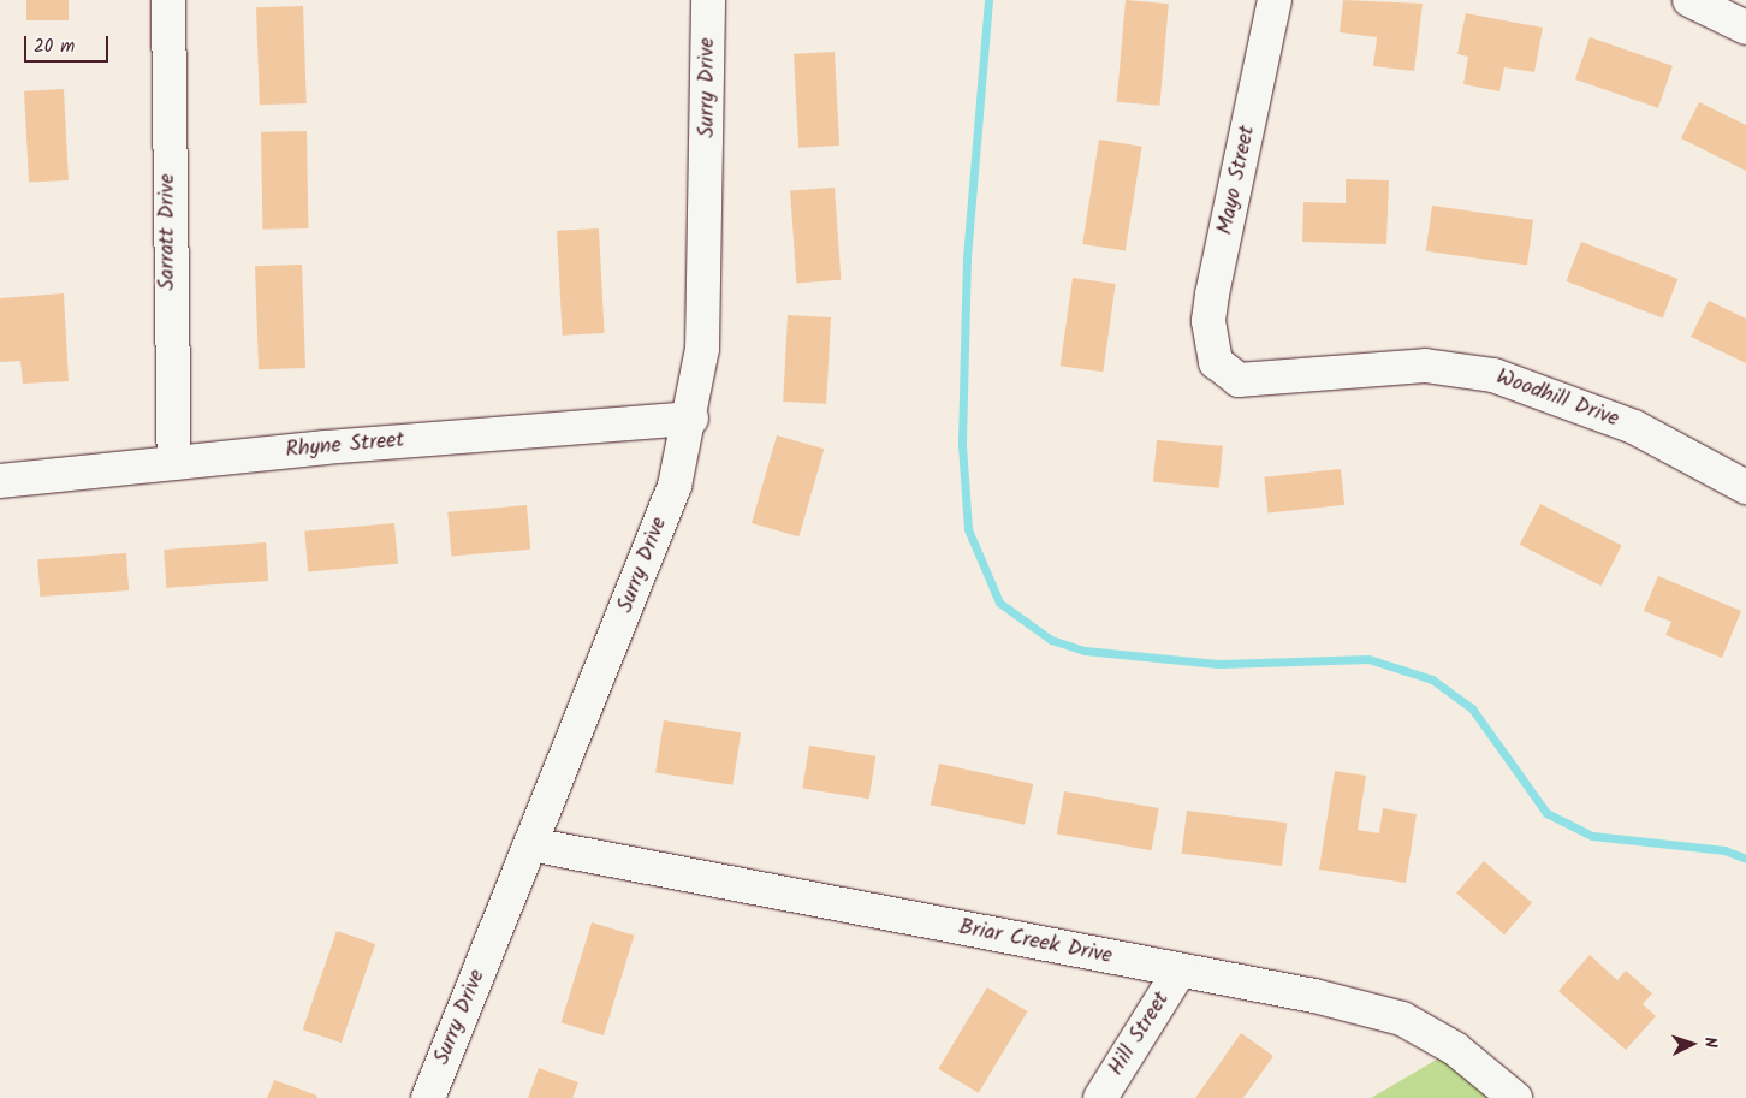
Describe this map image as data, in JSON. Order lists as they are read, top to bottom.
{
  "streets": {
    "street": [
      "Surry Drive",
      "Mayo Street",
      "Sarratt Drive",
      "Woodhill Drive",
      "Rhyne Street",
      "Briar Creek Drive",
      "Hill Street"
    ]
  },
  "crossings": [
    ["Surry Drive", "Rhyne Street"],
    ["Surry Drive", "Briar Creek Drive"],
    ["Mayo Street", "Woodhill Drive"],
    ["Sarratt Drive", "Rhyne Street"],
    ["Briar Creek Drive", "Hill Street"]
  ],
  "scale_bar": "20 m",
  "north": "right"
}
